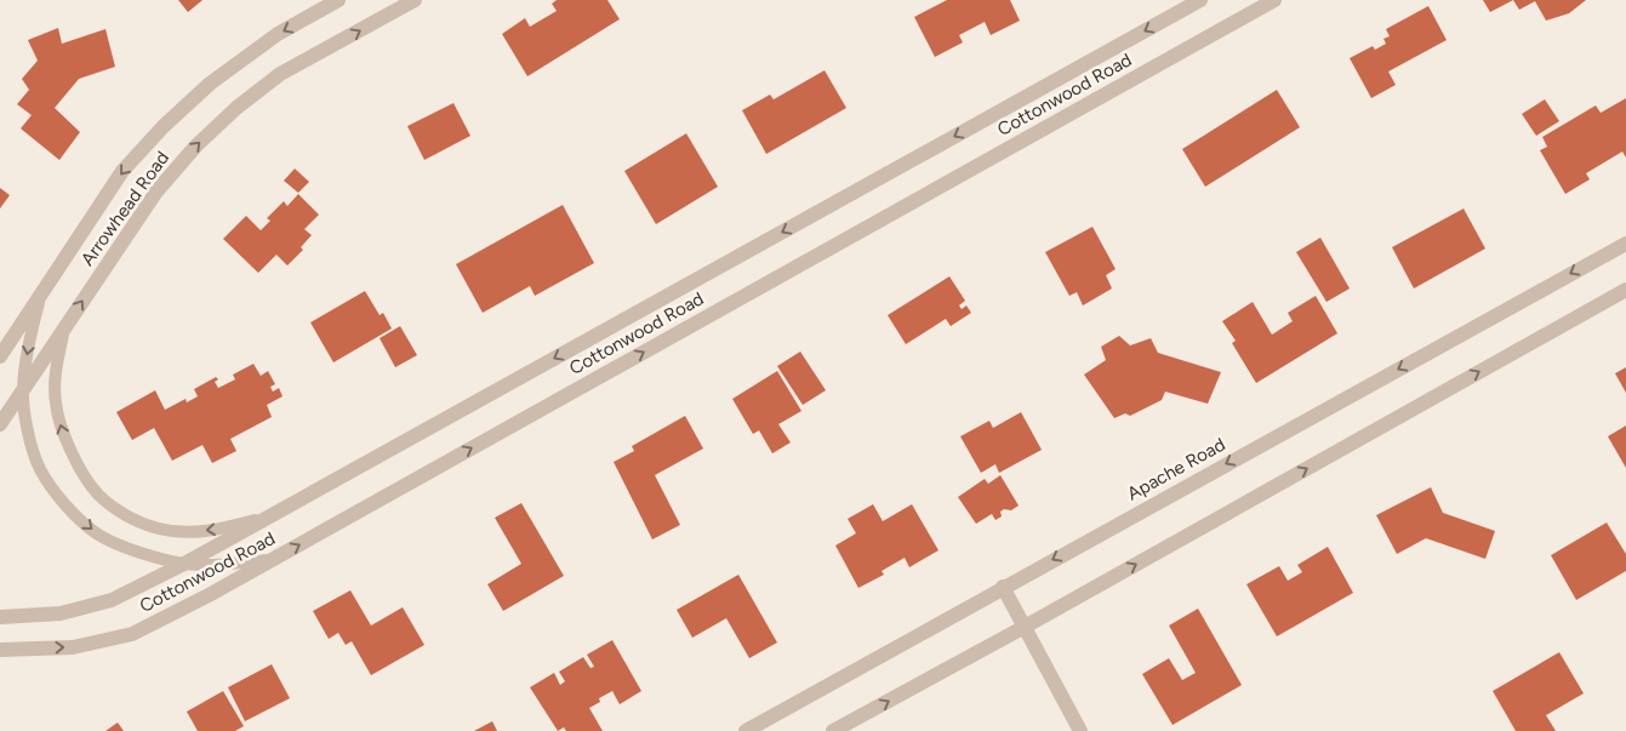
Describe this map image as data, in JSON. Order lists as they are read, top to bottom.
{
  "streets": {
    "street": ["Cottonwood Road", "Arrowhead Road", "Apache Road"]
  }
}
